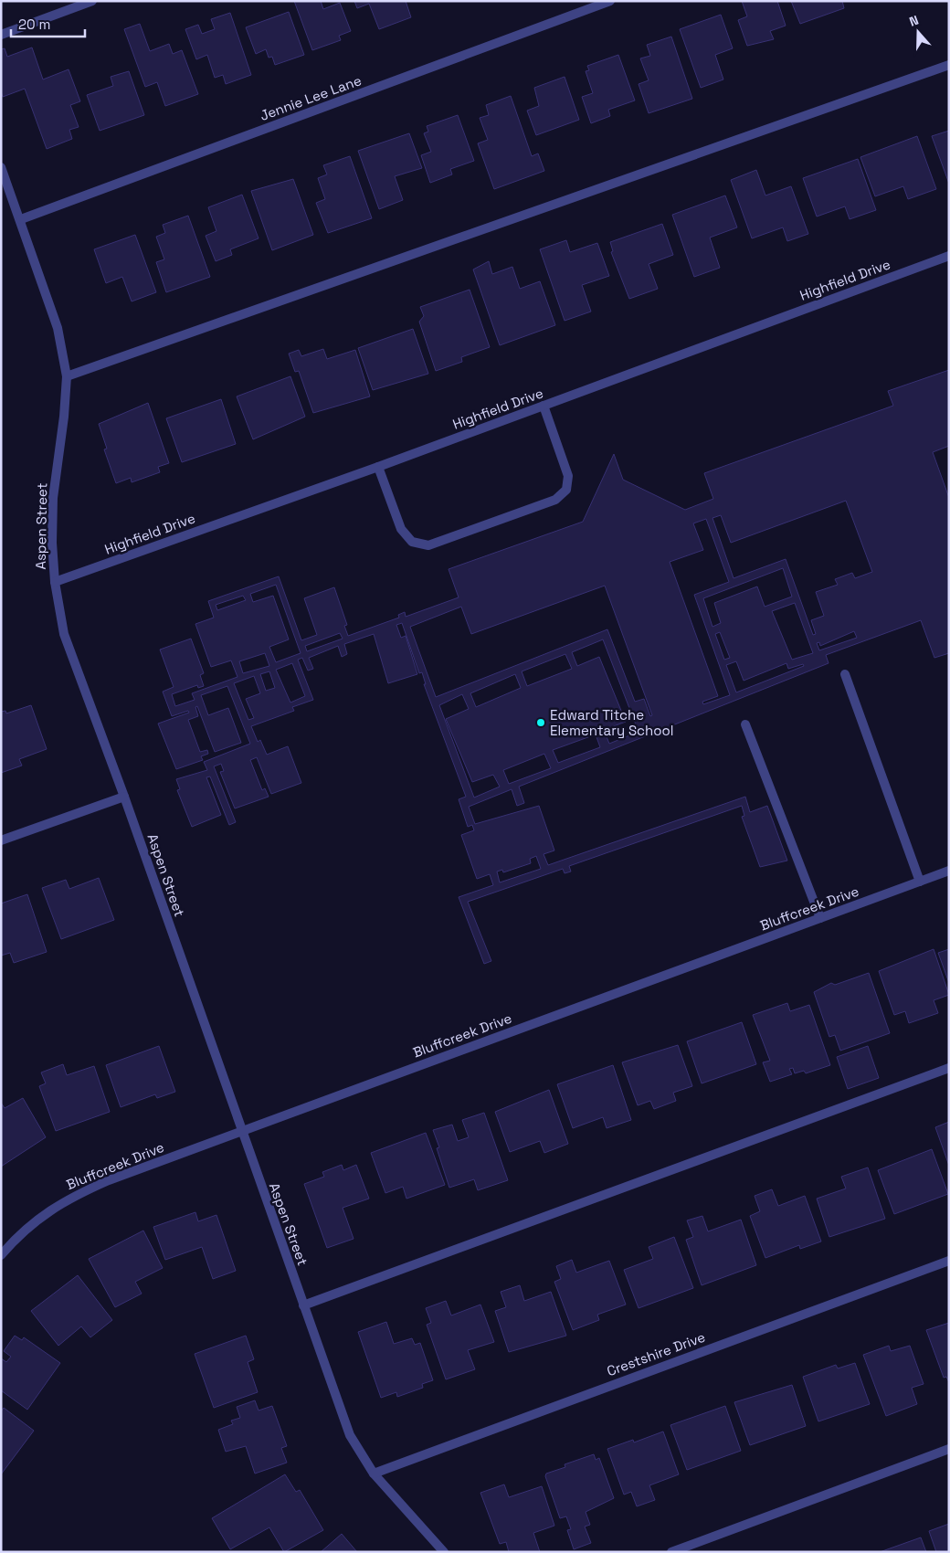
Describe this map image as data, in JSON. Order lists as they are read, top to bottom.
{
  "streets": {
    "street": [
      "Jennie Lee Lane",
      "Highfield Drive",
      "Aspen Street",
      "Bluffcreek Drive",
      "Crestshire Drive"
    ]
  },
  "crossings": [
    ["Jennie Lee Lane", "Aspen Street"],
    ["Highfield Drive", "Aspen Street"],
    ["Aspen Street", "Bluffcreek Drive"],
    ["Aspen Street", "Crestshire Drive"]
  ],
  "places": ["Edward Titche Elementary School"],
  "scale_bar": "20 m",
  "north": "top"
}
